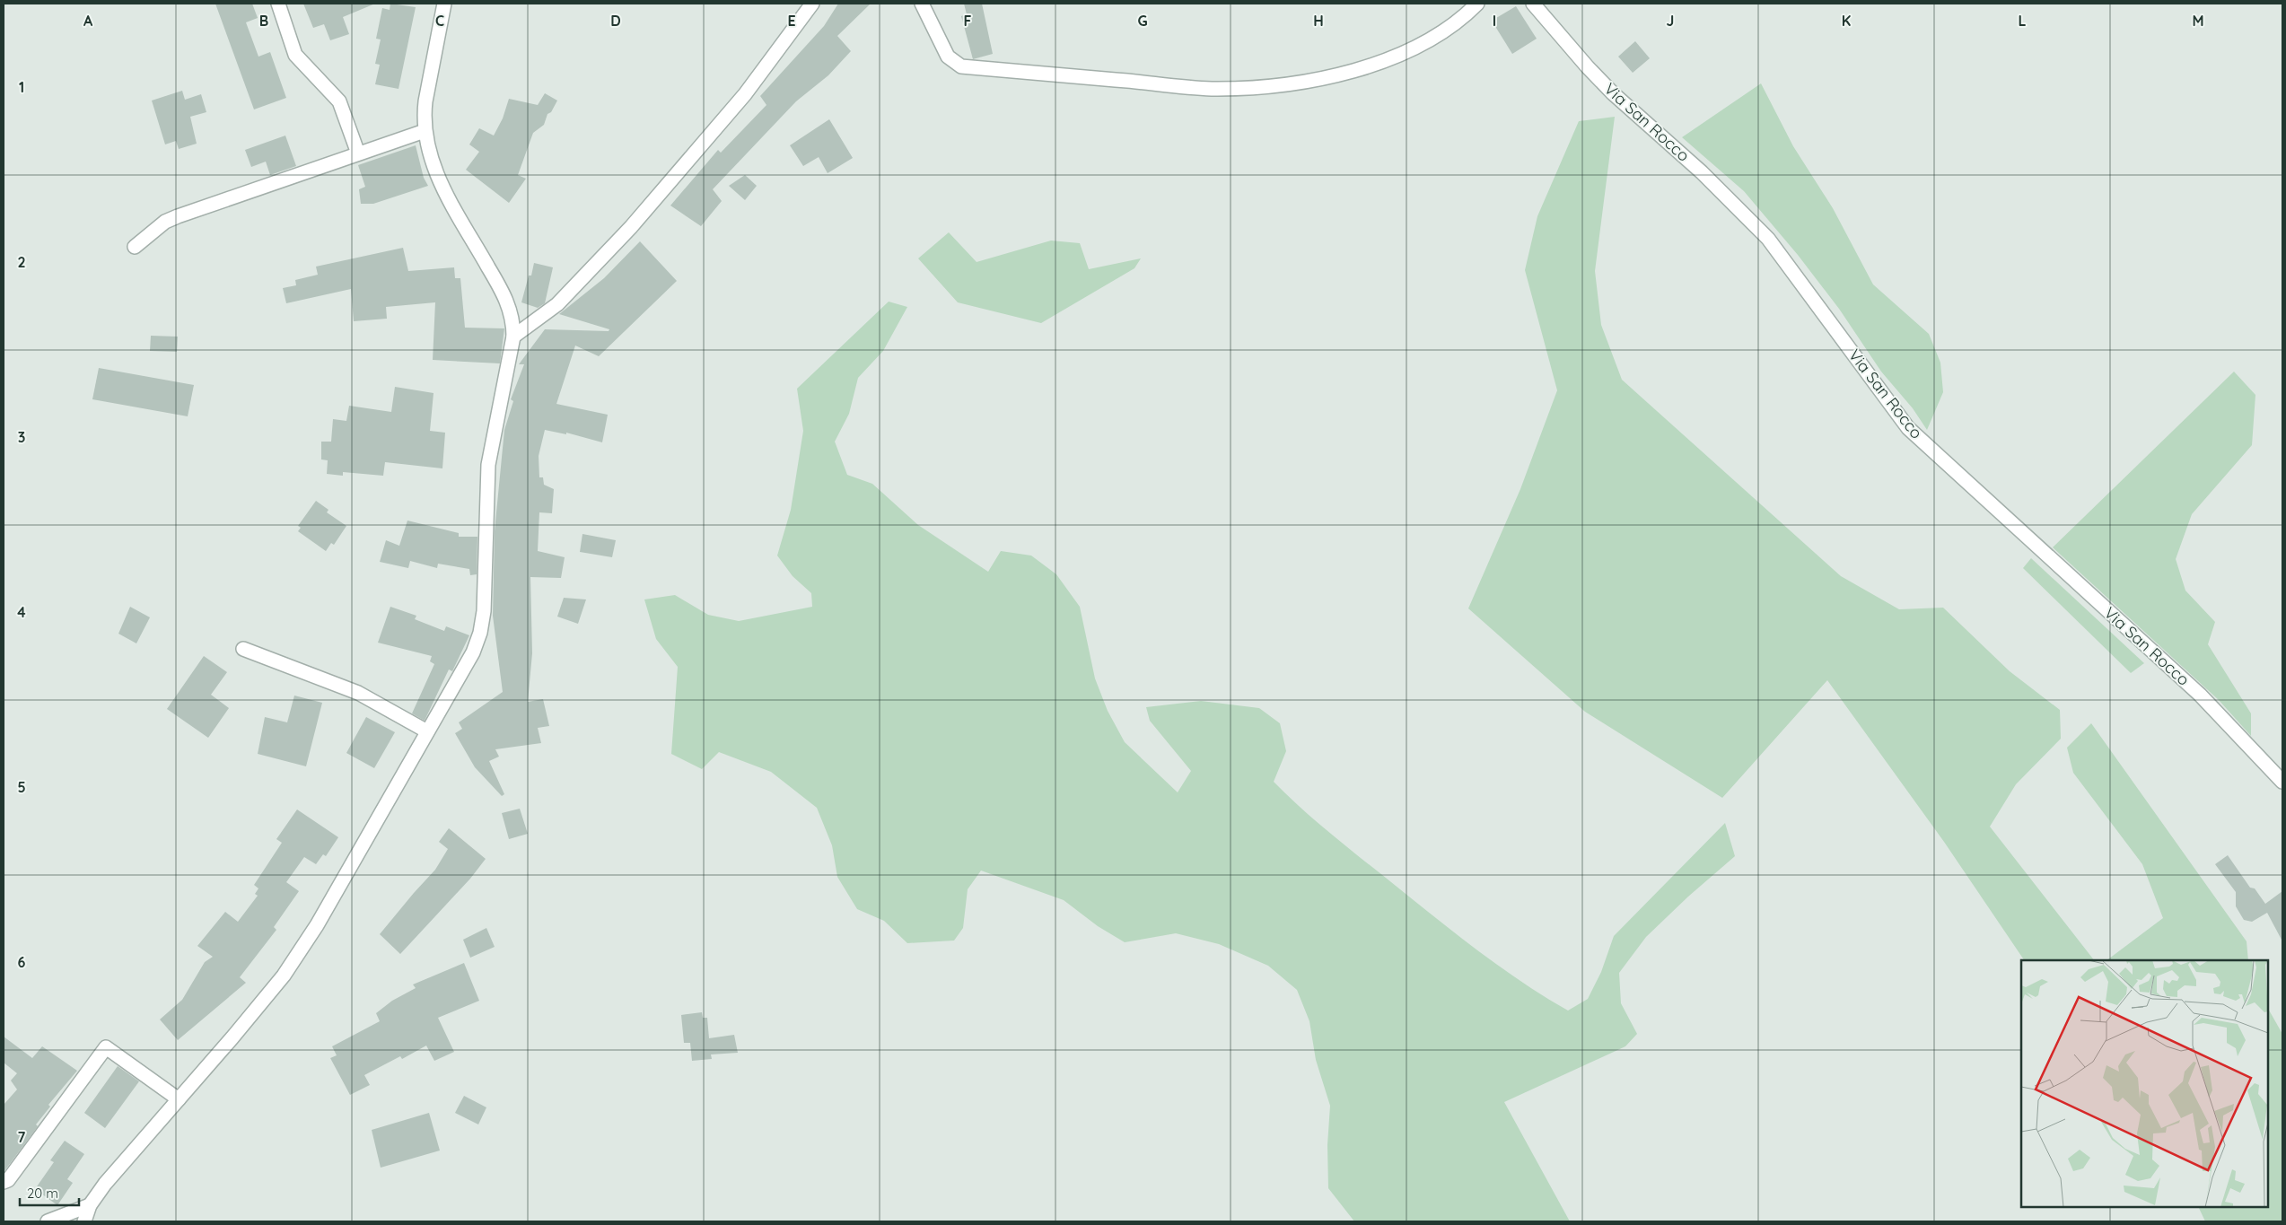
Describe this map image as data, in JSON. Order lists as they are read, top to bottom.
{
  "streets": {
    "street": ["Via San Rocco"]
  },
  "scale_bar": "20 m",
  "grid": {
    "columns": [
      "A",
      "B",
      "C",
      "D",
      "E",
      "F",
      "G",
      "H",
      "I",
      "J",
      "K",
      "L",
      "M"
    ],
    "rows": [
      "1",
      "2",
      "3",
      "4",
      "5",
      "6",
      "7"
    ]
  }
}
